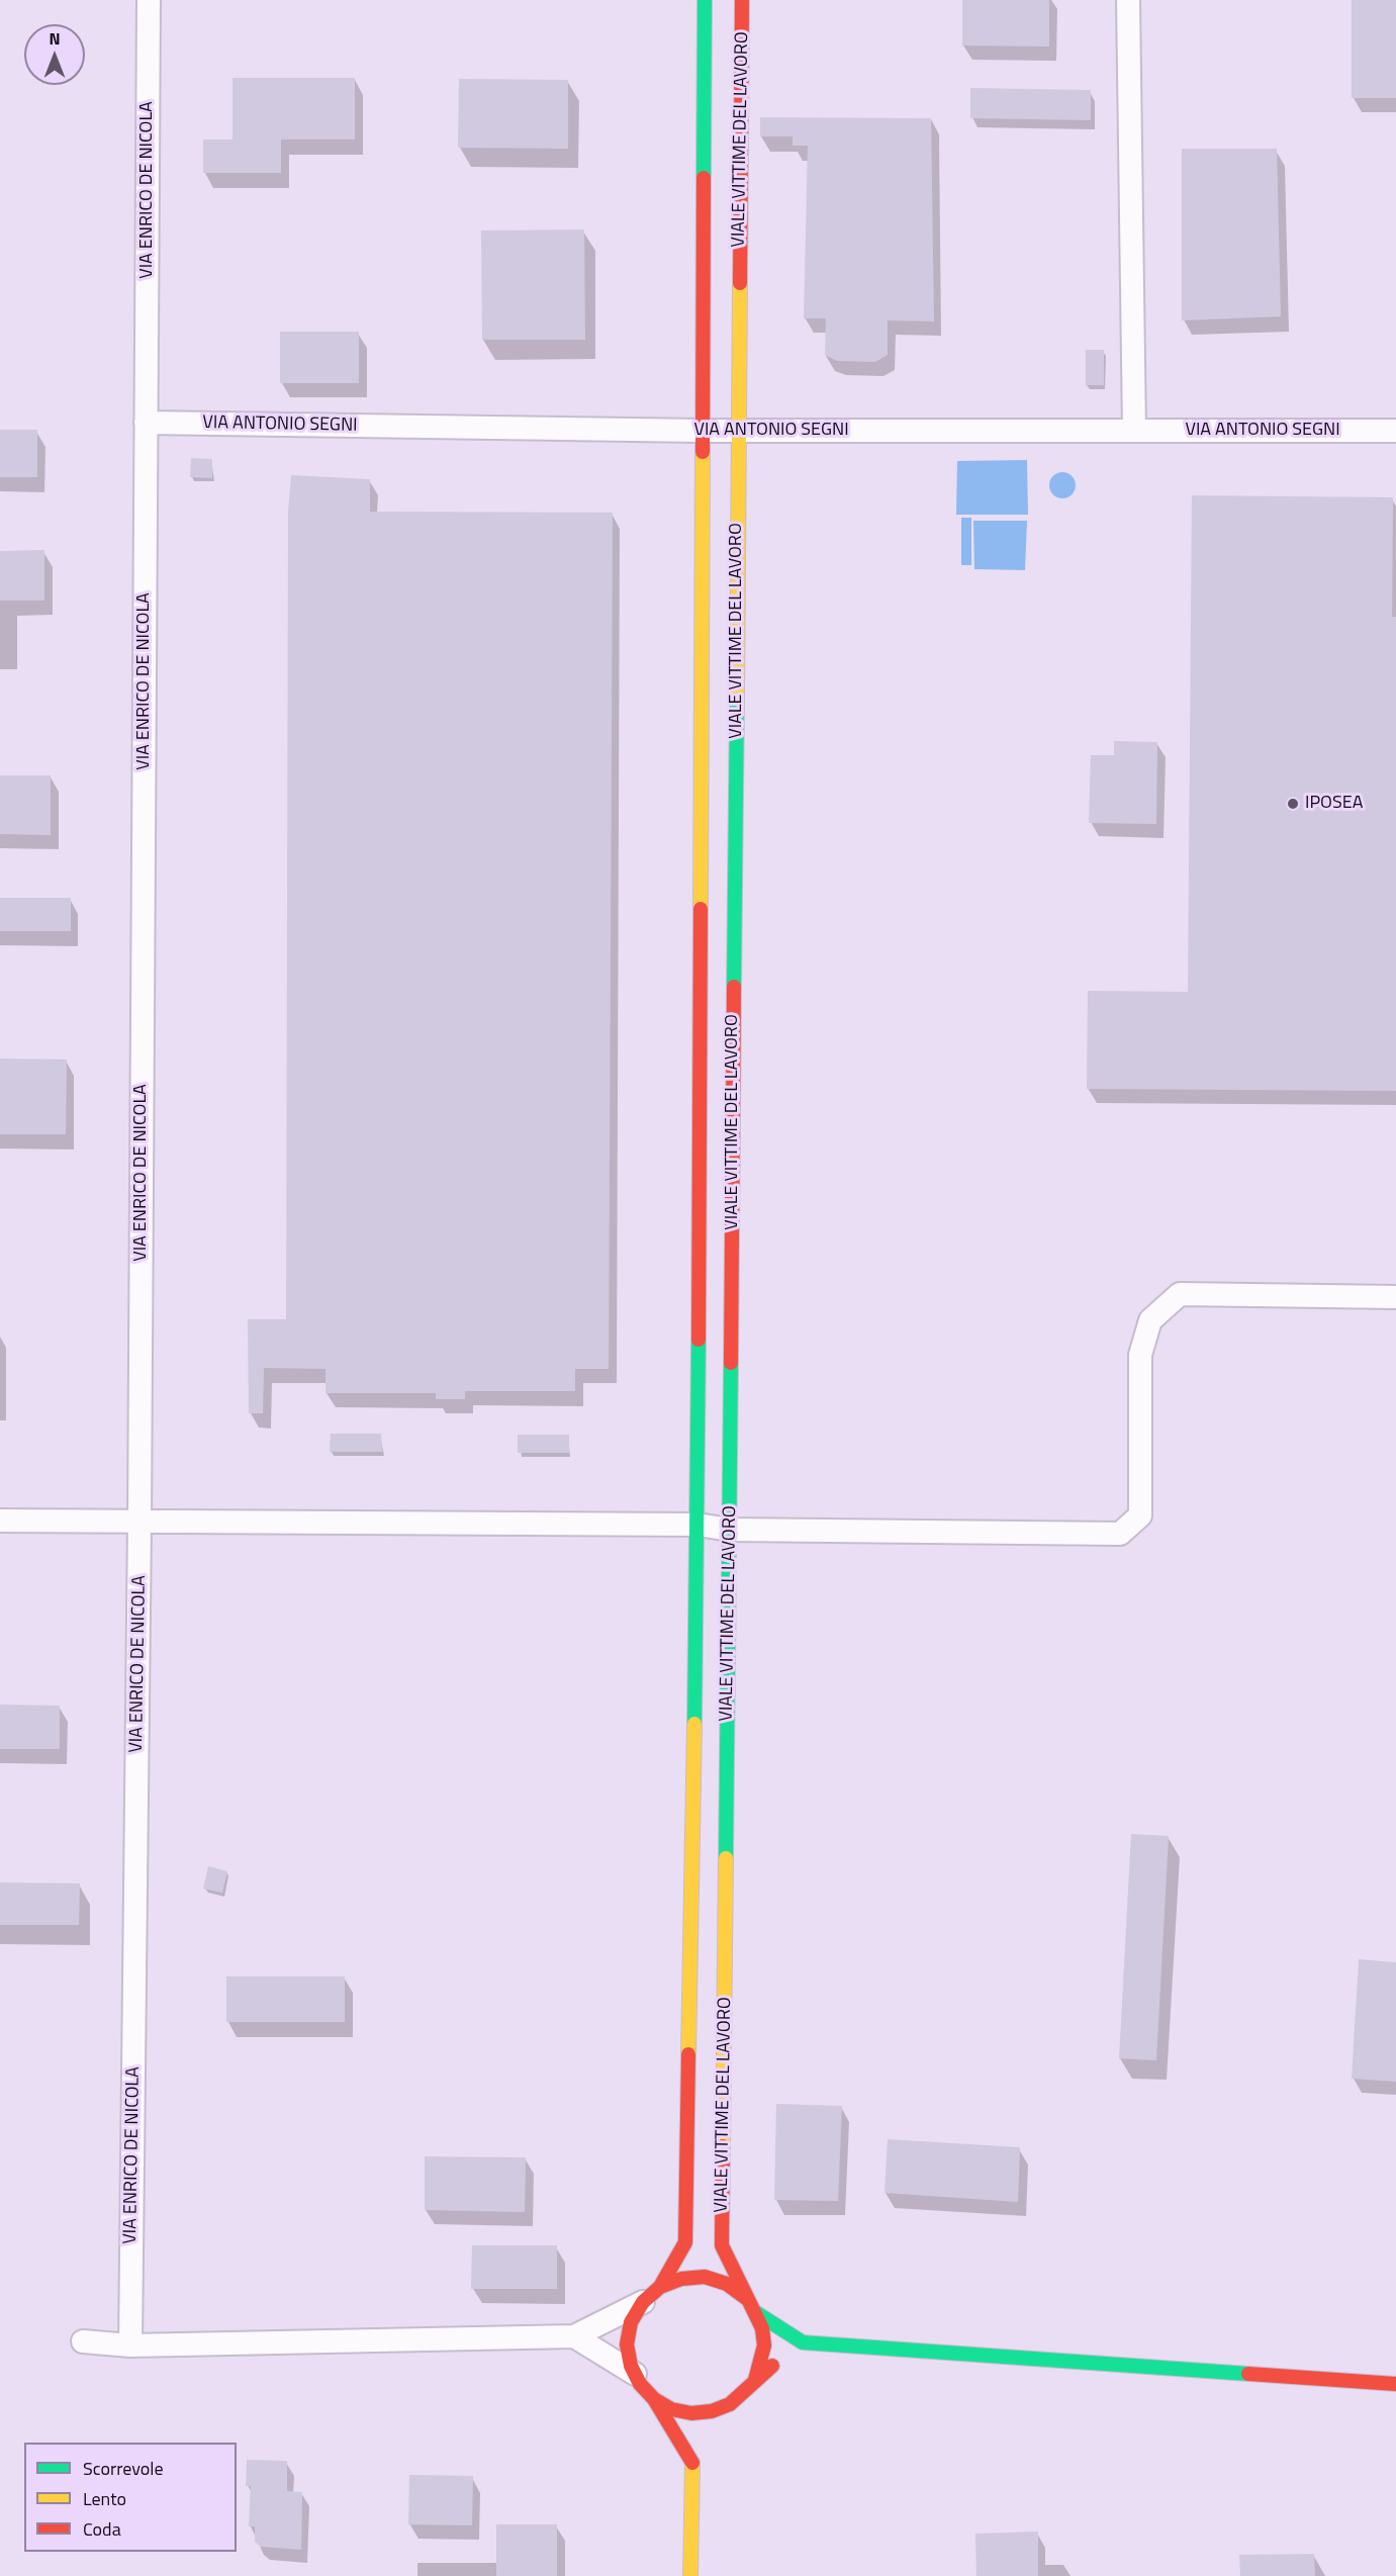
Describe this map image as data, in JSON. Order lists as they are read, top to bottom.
{
  "streets": {
    "street": ["VIALE VITTIME DEL LAVORO", "VIA ENRICO DE NICOLA", "VIA ANTONIO SEGNI"]
  },
  "crossings": [
    ["VIALE VITTIME DEL LAVORO", "VIA ANTONIO SEGNI"],
    ["VIA ENRICO DE NICOLA", "VIA ANTONIO SEGNI"]
  ],
  "places": ["IPOSEA"],
  "legend": ["Scorrevole", "Lento", "Coda"],
  "north": "top"
}
